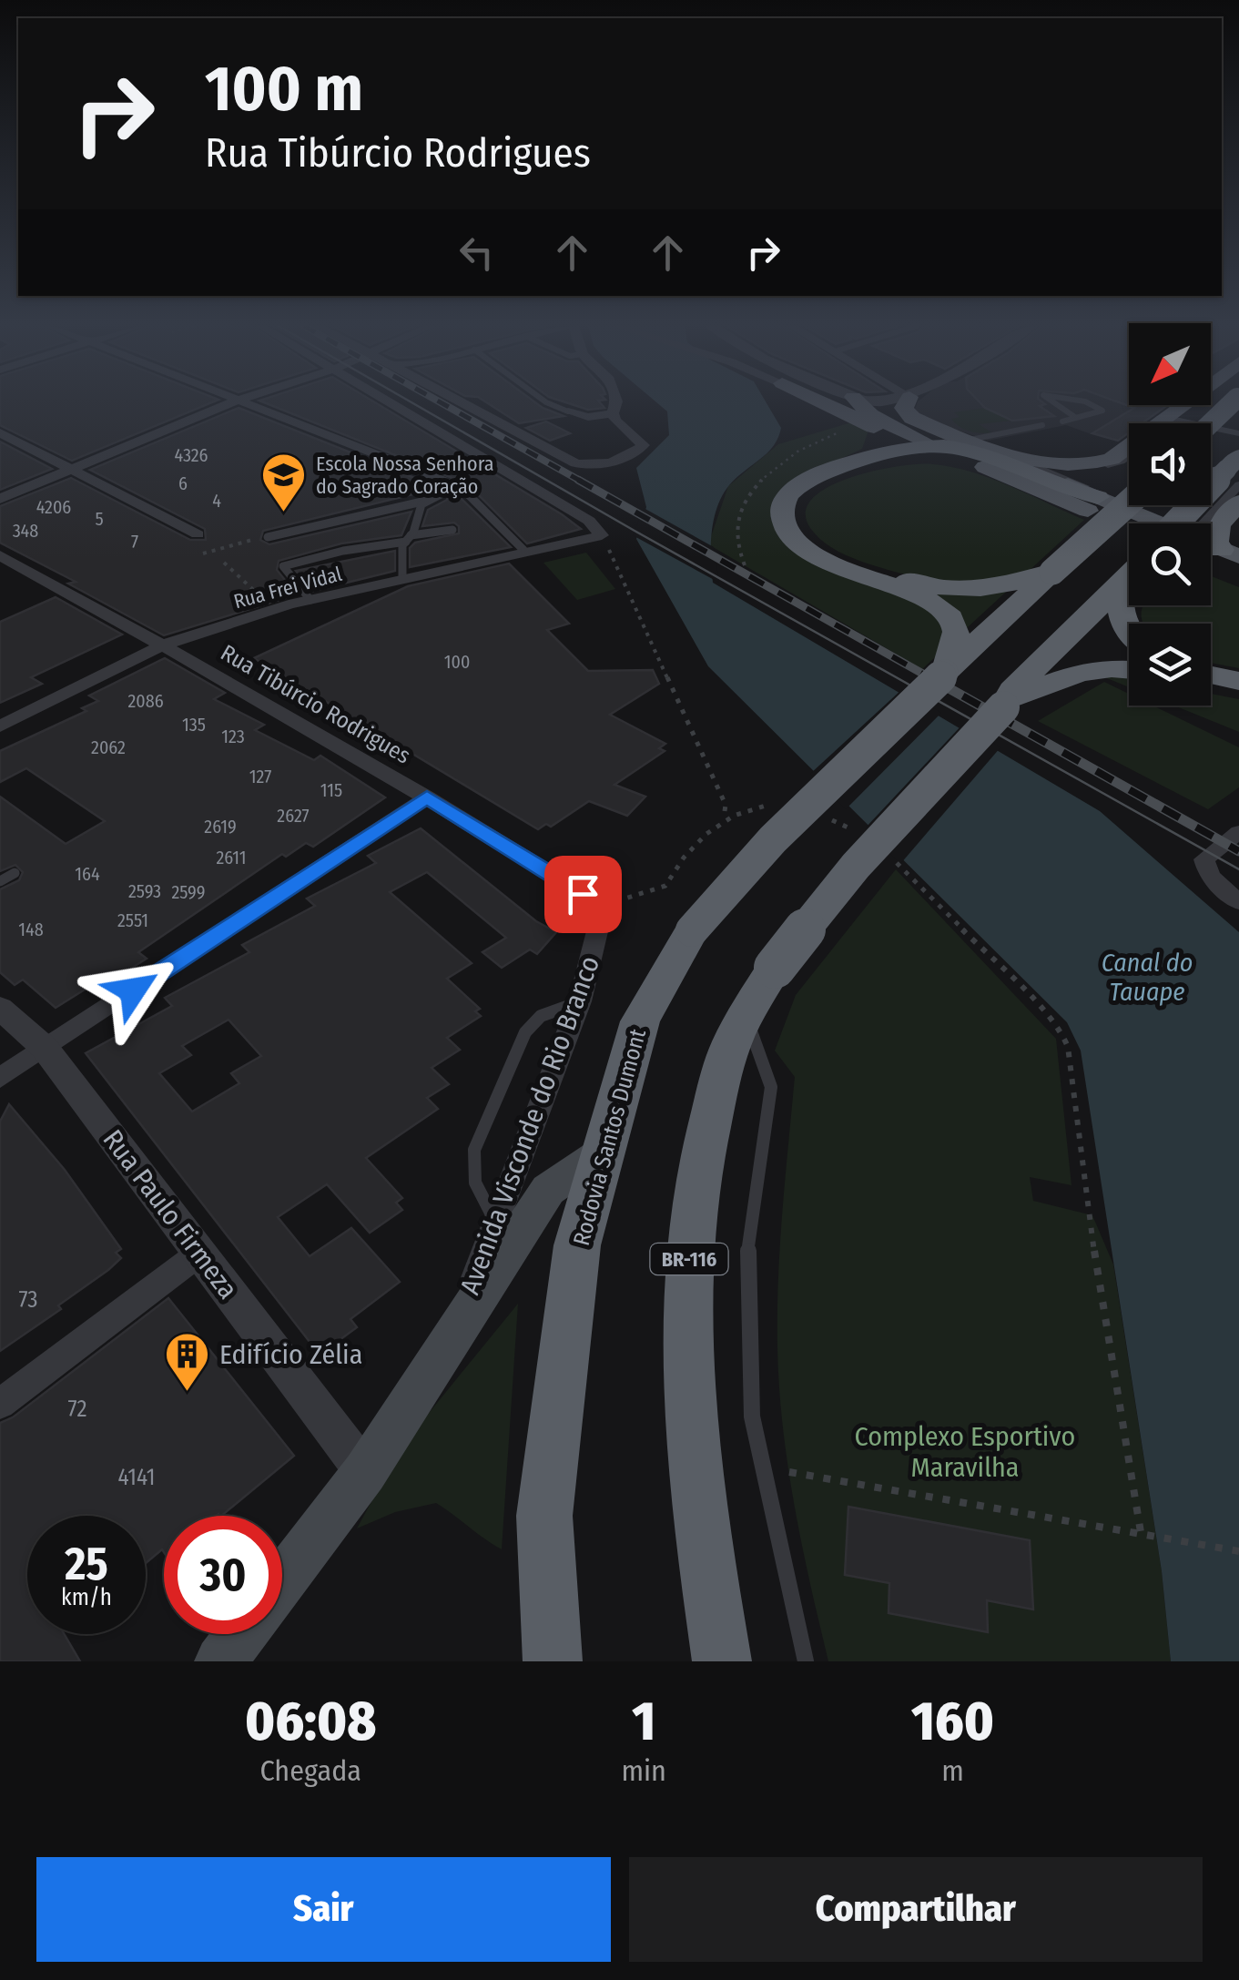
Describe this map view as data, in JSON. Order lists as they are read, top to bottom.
{
  "streets": {
    "highway": ["Rodovia Santos Dumont", "BR-116"],
    "main road": ["Avenida Visconde do Rio Branco"],
    "street": ["Rua Frei Vidal", "Rua Tibúrcio Rodrigues", "Rua Paulo Firmeza"]
  },
  "crossings": [
    ["Rua Frei Vidal", "Rua Tibúrcio Rodrigues"],
    ["Rua Tibúrcio Rodrigues", "Avenida Visconde do Rio Branco"],
    ["Avenida Visconde do Rio Branco", "Rodovia Santos Dumont"],
    ["Avenida Visconde do Rio Branco", "Rua Paulo Firmeza"]
  ],
  "water": ["Canal do Tauape"],
  "parks": ["Complexo Esportivo Maravilha"],
  "places": {
    "school or university": ["Escola Nossa Senhora do Sagrado Coração"],
    "building": ["Edifício Zélia"]
  },
  "house_numbers": [
    "4326",
    "6",
    "4",
    "4206",
    "5",
    "348",
    "7",
    "100",
    "2086",
    "135",
    "123",
    "2062",
    "127",
    "115",
    "2627",
    "2619",
    "2611",
    "164",
    "2593",
    "2599",
    "2551",
    "148",
    "73",
    "72",
    "4141"
  ],
  "north": "bottom left",
  "page": {
    "turn": ["100 m", "Rua Tibúrcio Rodrigues"],
    "speed": "25 km/h",
    "limit": "30",
    "eta": [
      "06:08",
      "Chegada",
      "1",
      "min",
      "160",
      "m"
    ],
    "buttons": ["Sair", "Compartilhar"]
  }
}
